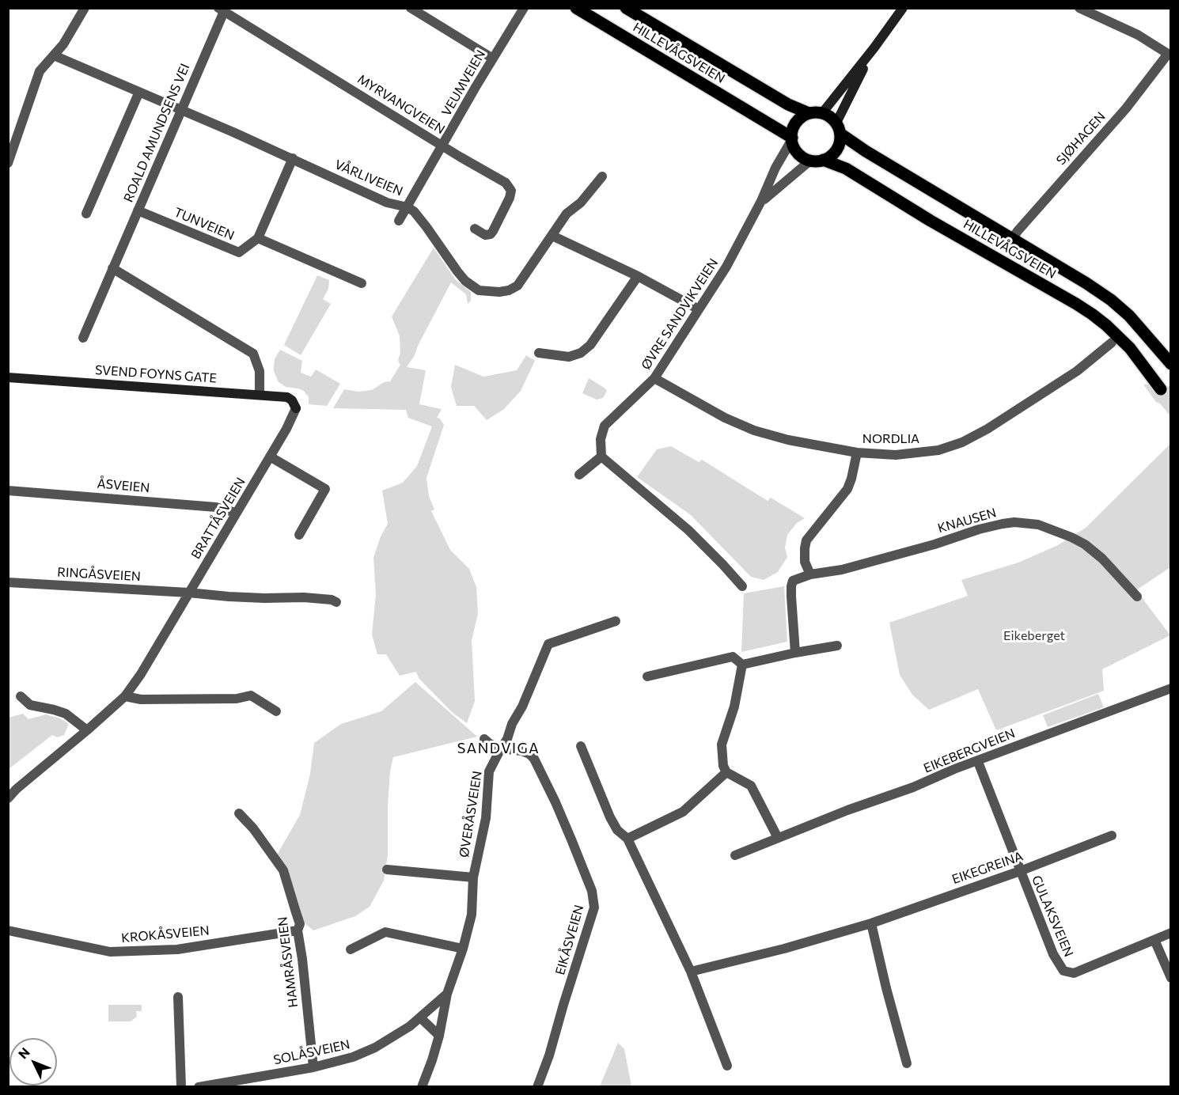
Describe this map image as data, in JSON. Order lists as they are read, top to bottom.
{
  "streets": {
    "main road": ["HILLEVÅGSVEIEN"],
    "street": [
      "VEUMVEIEN",
      "MYRVANGVEIEN",
      "ROALD AMUNDSENS VEI",
      "SJØHAGEN",
      "VÅRLIVEIEN",
      "TUNVEIEN",
      "ØVRE SANDVIKVEIEN",
      "SVEND FOYNS GATE",
      "NORDLIA",
      "ÅSVEIEN",
      "BRATTÅSVEIEN",
      "KNAUSEN",
      "RINGÅSVEIEN",
      "EIKEBERGVEIEN",
      "ØVERÅSVEIEN",
      "EIKEGREINA",
      "GULAKSVEIEN",
      "KROKÅSVEIEN",
      "EIKÅSVEIEN",
      "HAMRÅSVEIEN",
      "SOLÅSVEIEN"
    ]
  },
  "crossings": [
    ["HILLEVÅGSVEIEN", "SJØHAGEN"],
    ["HILLEVÅGSVEIEN", "ØVRE SANDVIKVEIEN"],
    ["VEUMVEIEN", "MYRVANGVEIEN"],
    ["VEUMVEIEN", "VÅRLIVEIEN"],
    ["MYRVANGVEIEN", "ROALD AMUNDSENS VEI"],
    ["ROALD AMUNDSENS VEI", "VÅRLIVEIEN"],
    ["ROALD AMUNDSENS VEI", "TUNVEIEN"],
    ["VÅRLIVEIEN", "TUNVEIEN"],
    ["ØVRE SANDVIKVEIEN", "NORDLIA"],
    ["SVEND FOYNS GATE", "BRATTÅSVEIEN"],
    ["ÅSVEIEN", "BRATTÅSVEIEN"],
    ["BRATTÅSVEIEN", "RINGÅSVEIEN"],
    ["EIKEBERGVEIEN", "GULAKSVEIEN"],
    ["ØVERÅSVEIEN", "EIKÅSVEIEN"],
    ["ØVERÅSVEIEN", "SOLÅSVEIEN"],
    ["EIKEGREINA", "GULAKSVEIEN"],
    ["KROKÅSVEIEN", "HAMRÅSVEIEN"],
    ["HAMRÅSVEIEN", "SOLÅSVEIEN"]
  ],
  "districts": ["SANDVIGA"],
  "parks": ["Eikeberget"],
  "north": "top left"
}
